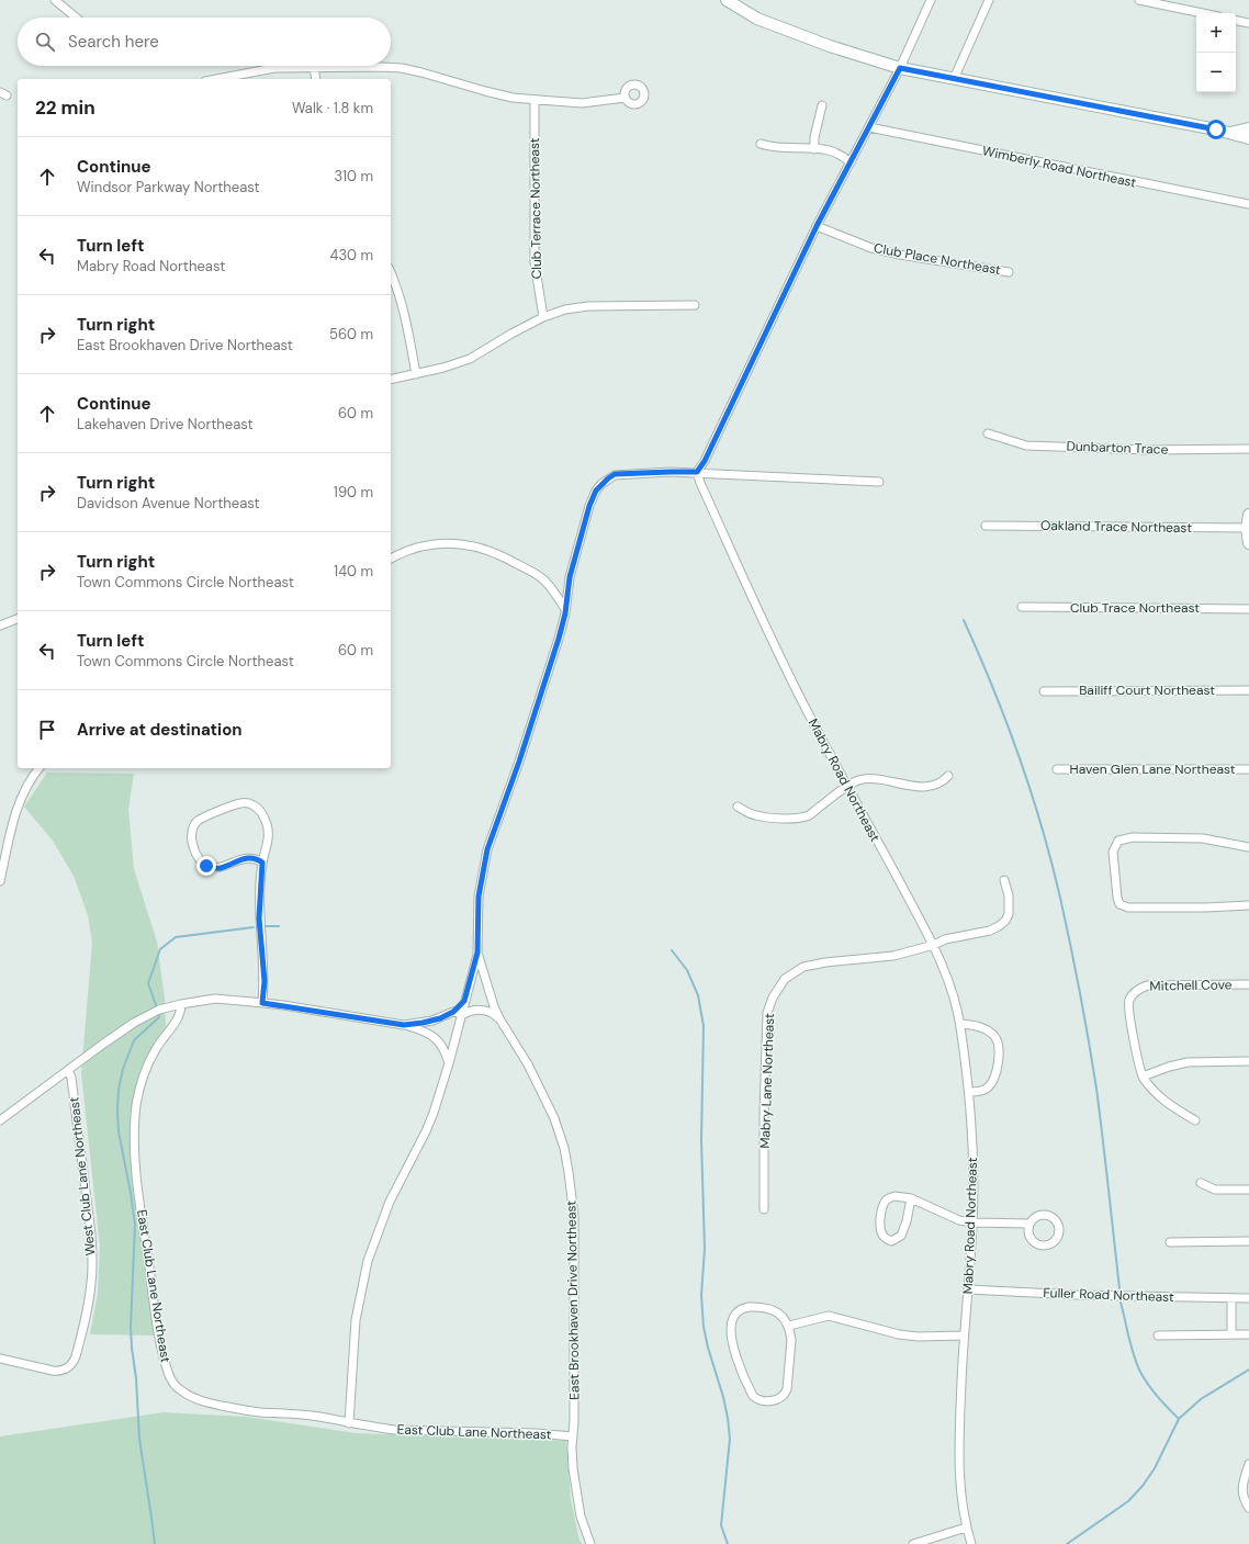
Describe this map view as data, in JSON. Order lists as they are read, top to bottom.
{
  "streets": {
    "street": [
      "Wimberly Road Northeast",
      "Club Terrace Northeast",
      "Club Place Northeast",
      "Dunbarton Trace",
      "Oakland Trace Northeast",
      "Club Trace Northeast",
      "Bailiff Court Northeast",
      "Haven Glen Lane Northeast",
      "Mabry Road Northeast",
      "Mitchell Cove",
      "Mabry Lane Northeast",
      "West Club Lane Northeast",
      "East Club Lane Northeast",
      "Fuller Road Northeast",
      "East Brookhaven Drive Northeast"
    ]
  },
  "crossings": [
    ["Mabry Road Northeast", "Mabry Lane Northeast"],
    ["Mabry Road Northeast", "Fuller Road Northeast"],
    ["Mabry Road Northeast", "East Brookhaven Drive Northeast"],
    ["East Club Lane Northeast", "East Brookhaven Drive Northeast"]
  ],
  "page": {
    "map_buttons": ["+", "−"],
    "search": "Search here",
    "heading": ["22 min", "Walk · 1.8 km"],
    "list": [
      ["Continue", "Windsor Parkway Northeast", "310 m"],
      ["Turn left", "Mabry Road Northeast", "430 m"],
      ["Turn right", "East Brookhaven Drive Northeast", "560 m"],
      ["Continue", "Lakehaven Drive Northeast", "60 m"],
      ["Turn right", "Davidson Avenue Northeast", "190 m"],
      ["Turn right", "Town Commons Circle Northeast", "140 m"],
      ["Turn left", "Town Commons Circle Northeast", "60 m"],
      "Arrive at destination"
    ]
  }
}
